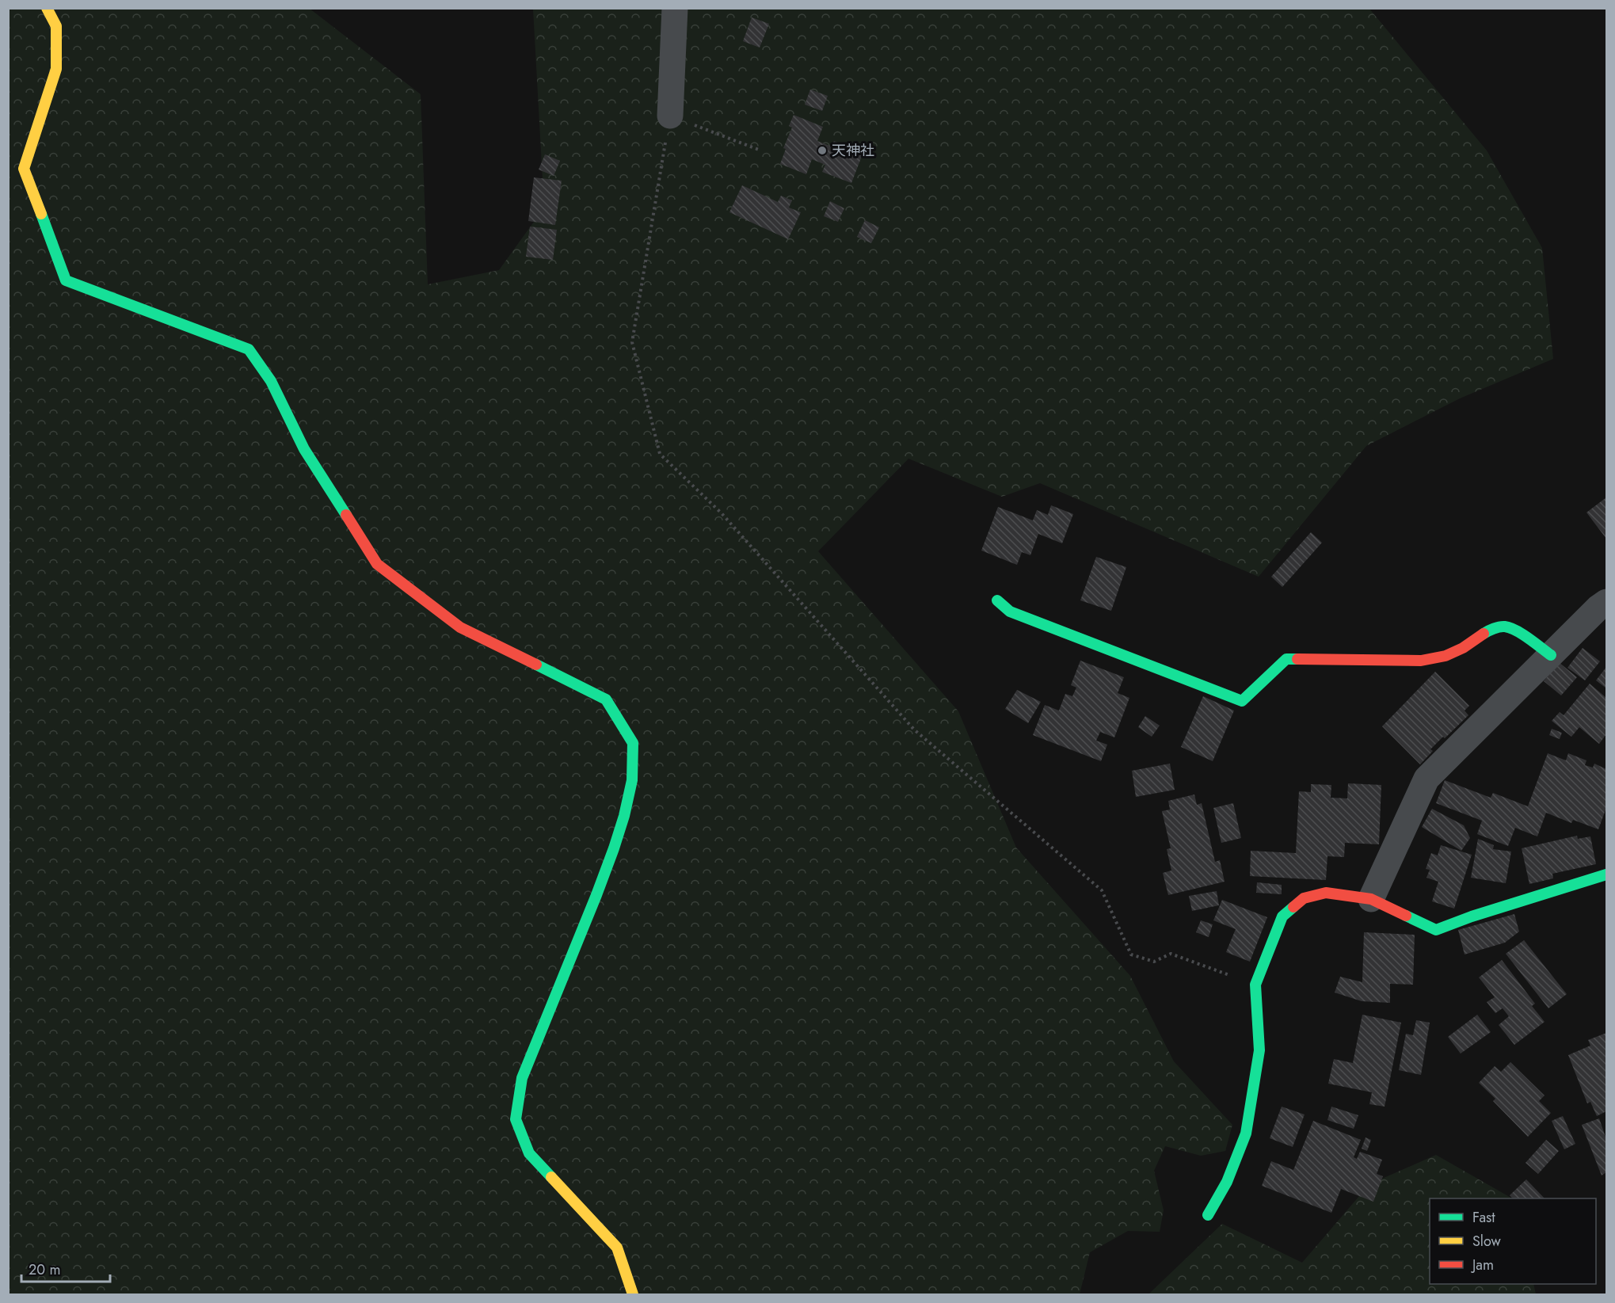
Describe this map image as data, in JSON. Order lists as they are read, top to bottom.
{
  "places": ["天神社"],
  "legend": ["Fast", "Slow", "Jam"],
  "scale_bar": "20 m"
}
